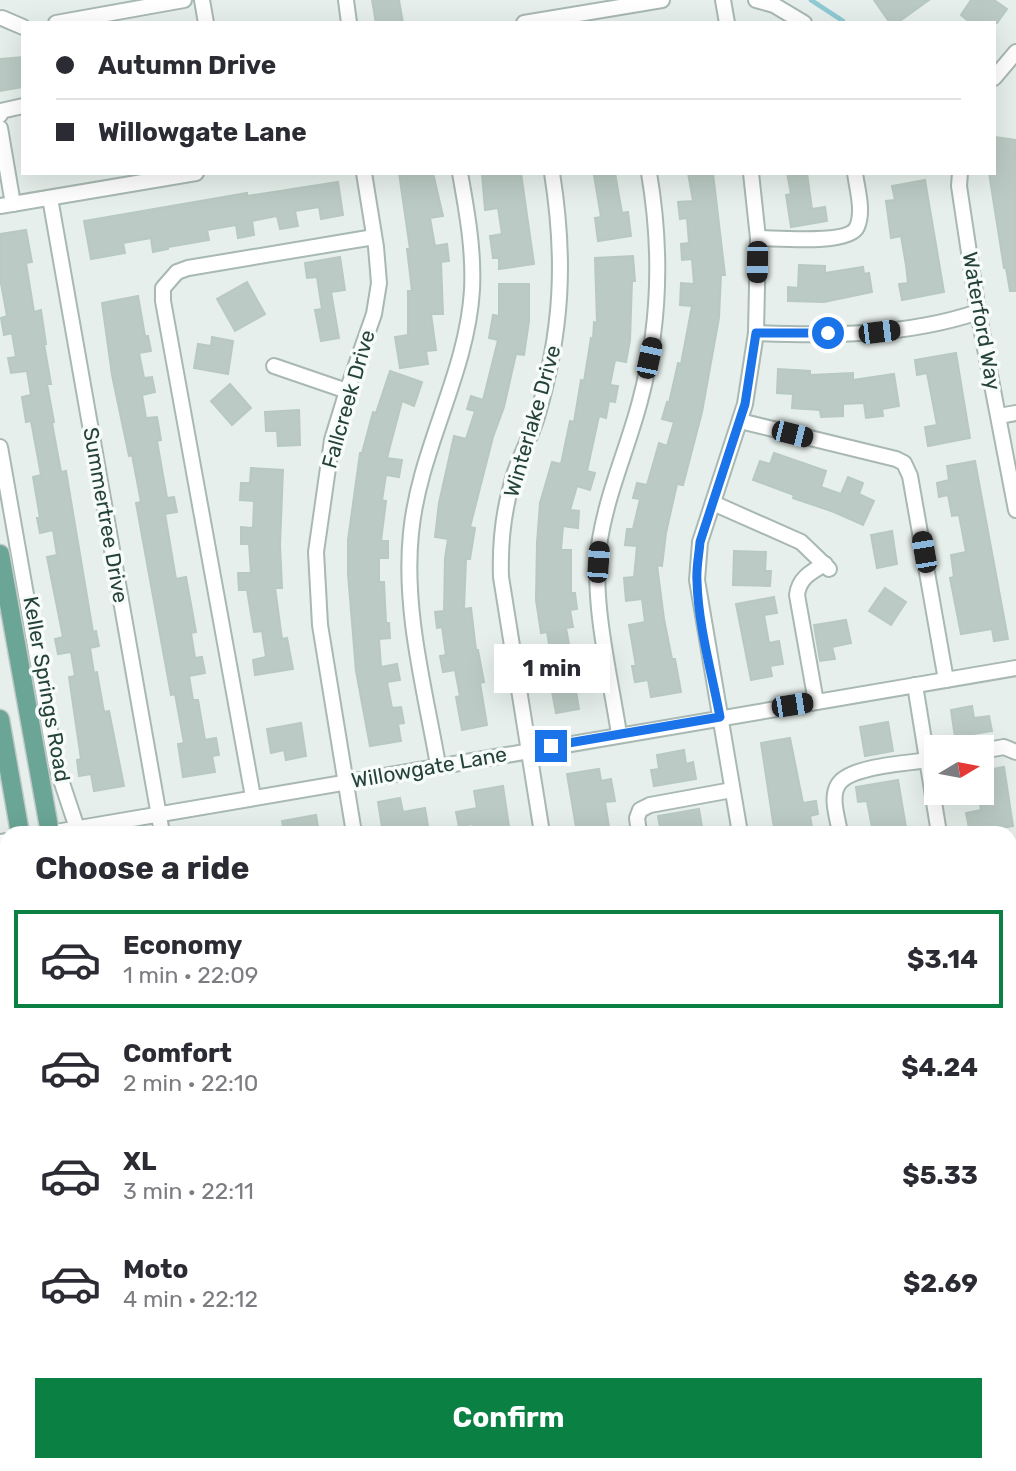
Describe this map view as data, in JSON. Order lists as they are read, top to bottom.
{
  "streets": {
    "main road": ["Keller Springs Road"],
    "street": [
      "Waterford Way",
      "Fallcreek Drive",
      "Winterlake Drive",
      "Summertree Drive",
      "Willowgate Lane"
    ]
  },
  "crossings": [
    ["Fallcreek Drive", "Willowgate Lane"],
    ["Winterlake Drive", "Willowgate Lane"],
    ["Summertree Drive", "Willowgate Lane"]
  ],
  "north": "right",
  "page": {
    "banner": ["Autumn Drive", "Willowgate Lane"],
    "bubble": "1 min",
    "heading": "Choose a ride",
    "list": [
      {
        "name": "Economy",
        "note": "1 min · 22:09",
        "value": "$3.14"
      },
      {
        "name": "Comfort",
        "note": "2 min · 22:10",
        "value": "$4.24"
      },
      {
        "name": "XL",
        "note": "3 min · 22:11",
        "value": "$5.33"
      },
      {
        "name": "Moto",
        "note": "4 min · 22:12",
        "value": "$2.69"
      }
    ],
    "buttons": "Confirm"
  }
}
